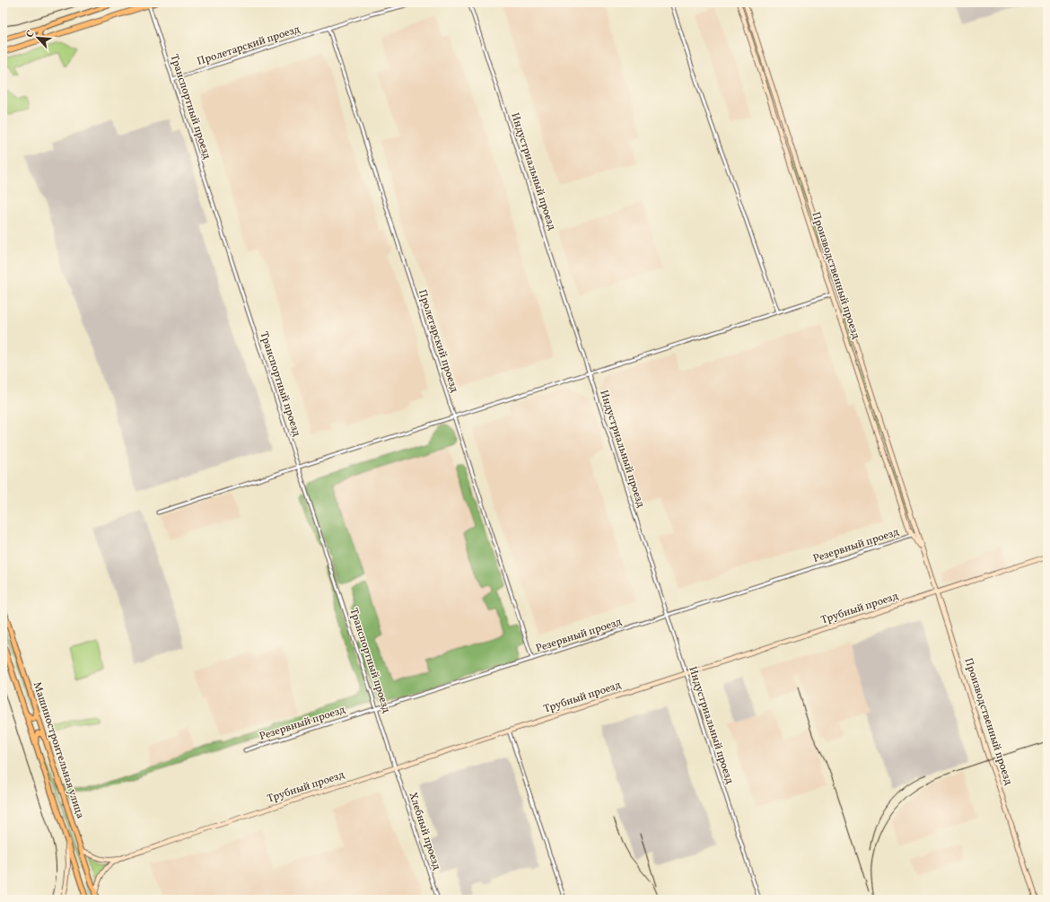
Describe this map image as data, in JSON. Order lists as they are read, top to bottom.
{
  "streets": {
    "main road": ["Машиностроительная улица"],
    "street": [
      "Пролетарский проезд",
      "Транспортный проезд",
      "Индустриальный проезд",
      "Производственный проезд",
      "Резервный проезд",
      "Трубный проезд",
      "Хлебный проезд"
    ]
  },
  "crossings": [
    ["Пролетарский проезд", "Транспортный проезд"],
    ["Пролетарский проезд", "Резервный проезд"],
    ["Транспортный проезд", "Резервный проезд"],
    ["Транспортный проезд", "Трубный проезд"],
    ["Транспортный проезд", "Хлебный проезд"],
    ["Индустриальный проезд", "Резервный проезд"],
    ["Индустриальный проезд", "Трубный проезд"],
    ["Производственный проезд", "Резервный проезд"],
    ["Производственный проезд", "Трубный проезд"],
    ["Трубный проезд", "Хлебный проезд"]
  ],
  "north": "top left"
}
